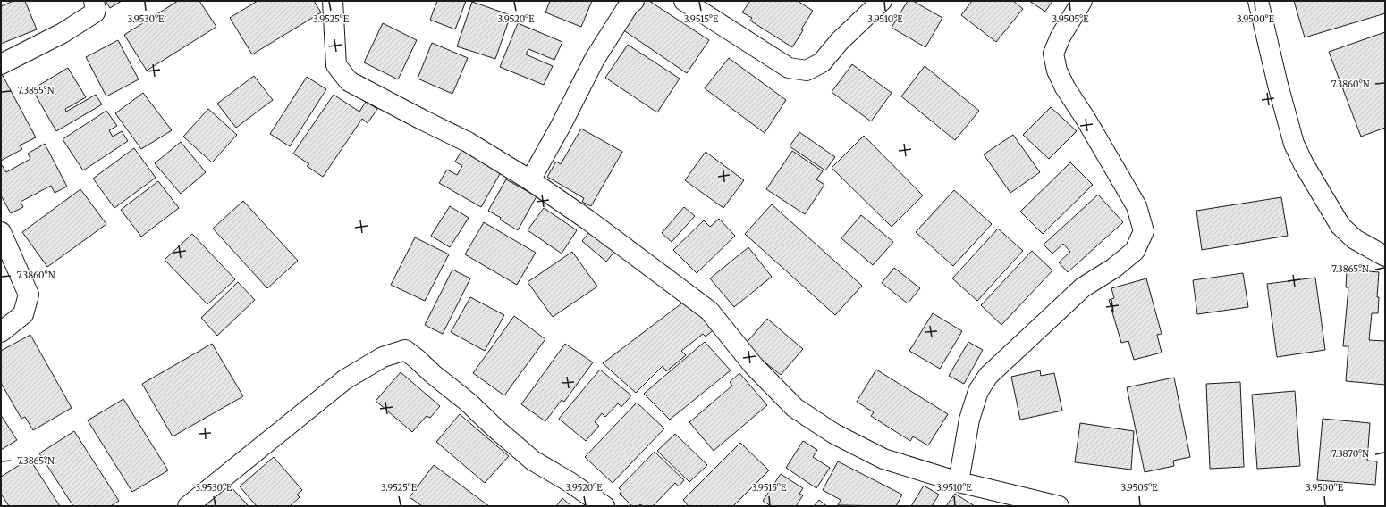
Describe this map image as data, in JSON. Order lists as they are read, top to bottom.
{
  "coordinates": [
    "3.9530°E",
    "3.9525°E",
    "3.9520°E",
    "3.9515°E",
    "3.9510°E",
    "3.9505°E",
    "3.9500°E",
    "7.3860°N",
    "7.3855°N",
    "7.3865°N",
    "7.3870°N"
  ]
}
